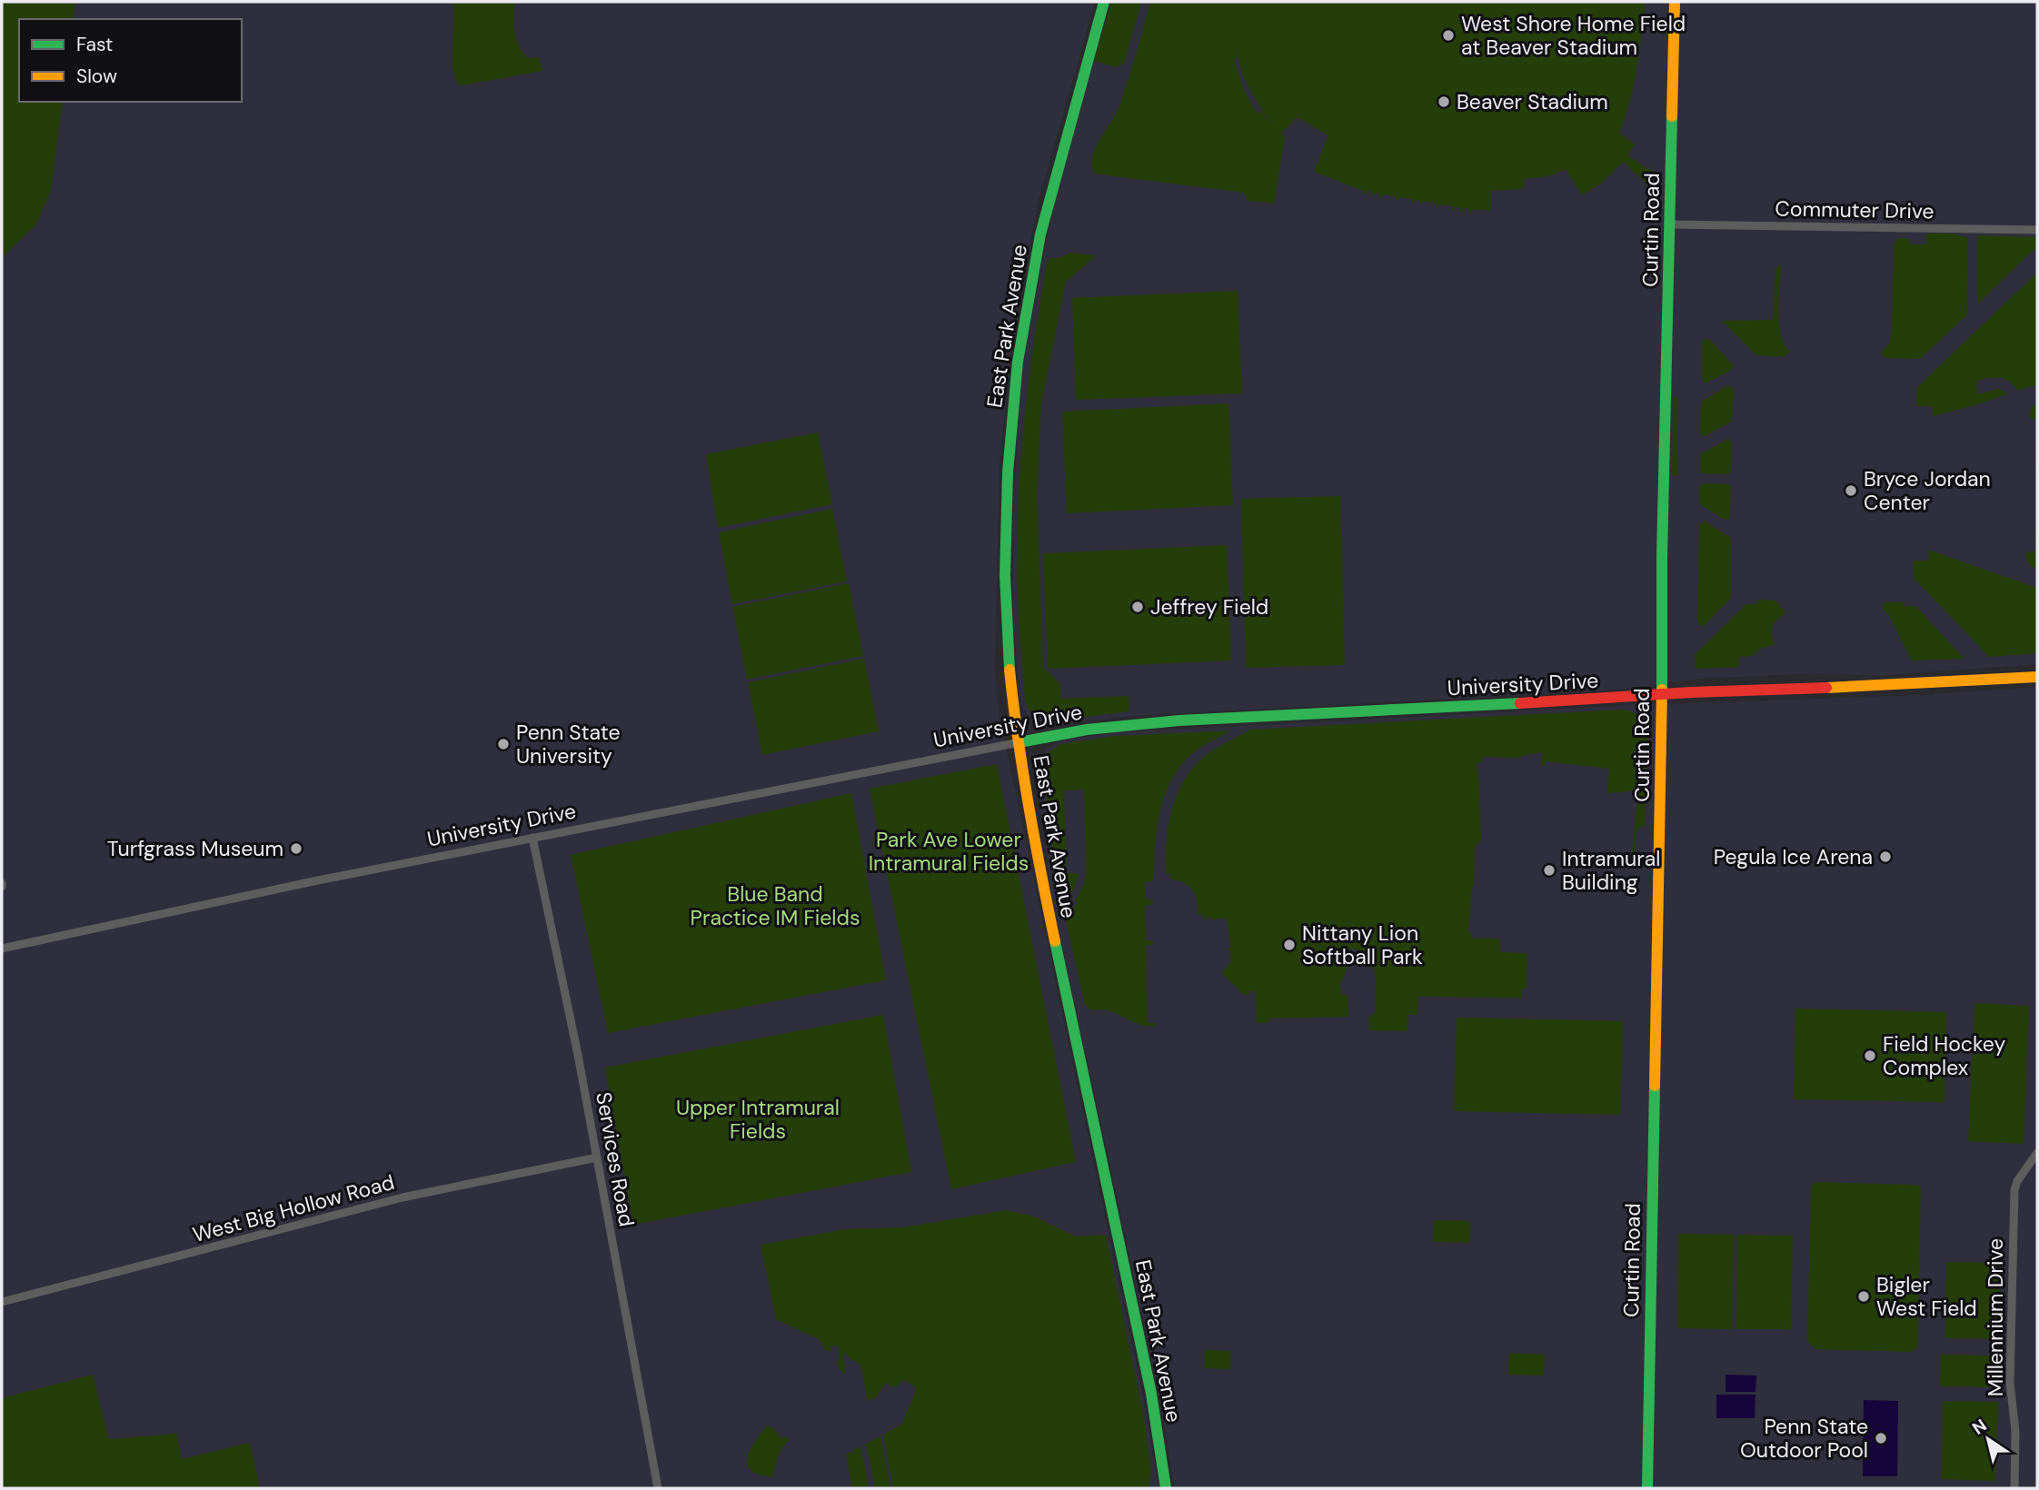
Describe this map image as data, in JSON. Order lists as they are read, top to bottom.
{
  "streets": {
    "main road": ["Curtin Road", "East Park Avenue", "University Drive"],
    "street": [
      "Commuter Drive",
      "Services Road",
      "West Big Hollow Road",
      "Millennium Drive"
    ]
  },
  "crossings": [
    ["Commuter Drive", "Curtin Road"],
    ["Curtin Road", "University Drive"],
    ["East Park Avenue", "University Drive"],
    ["University Drive", "Services Road"],
    ["Services Road", "West Big Hollow Road"]
  ],
  "parks": ["Park Ave Lower Intramural Fields", "Blue Band Practice IM Fields", "Upper Intramural Fields"],
  "places": [
    "West Shore Home Field at Beaver Stadium",
    "Beaver Stadium",
    "Bryce Jordan Center",
    "Jeffrey Field",
    "Penn State University",
    "Turfgrass Museum",
    "Pegula Ice Arena",
    "Intramural Building",
    "Nittany Lion Softball Park",
    "Field Hockey Complex",
    "Bigler West Field",
    "Penn State Outdoor Pool"
  ],
  "legend": ["Fast", "Slow"],
  "north": "top left"
}
